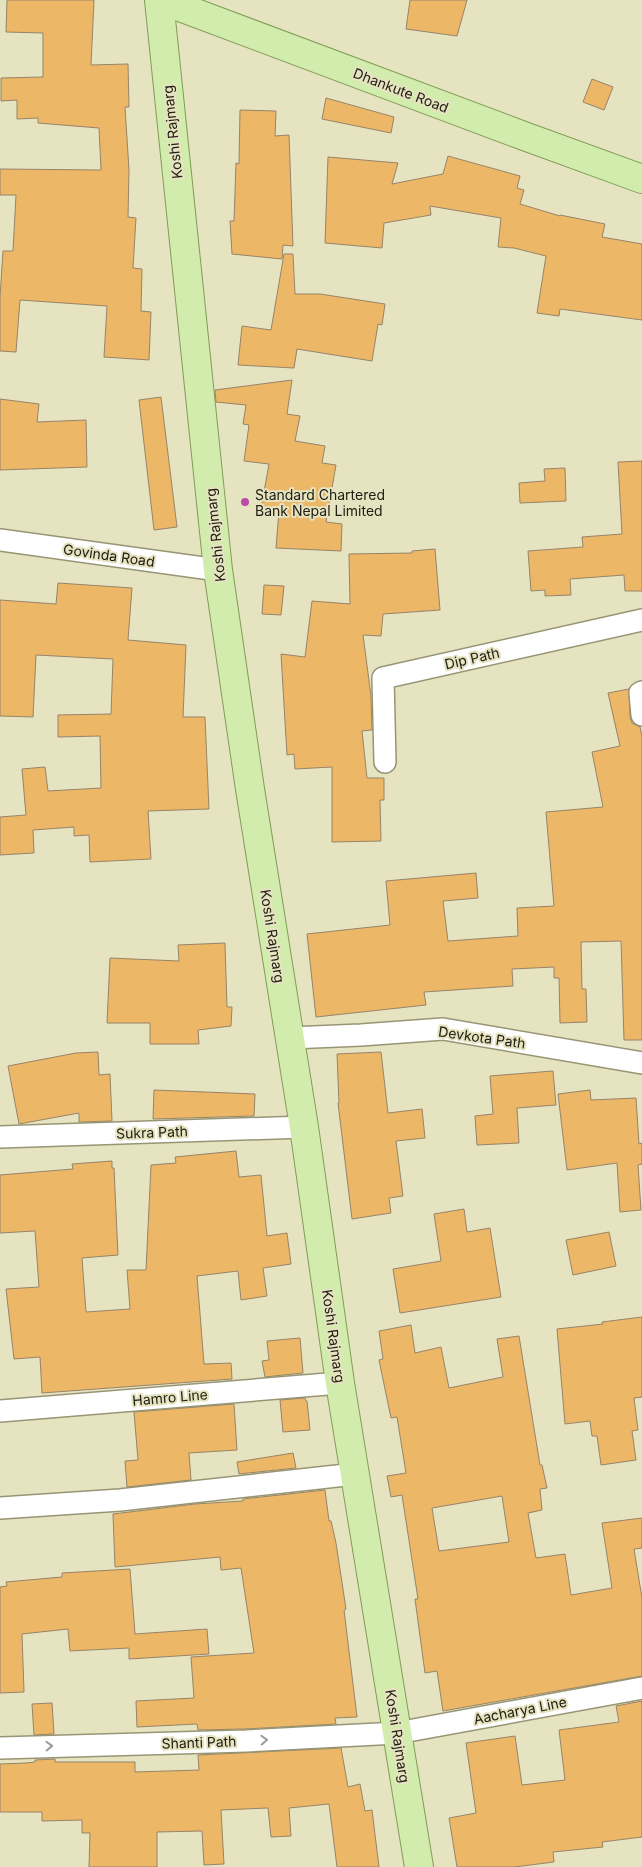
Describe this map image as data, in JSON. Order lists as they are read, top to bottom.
{
  "streets": {
    "main road": ["Dhankute Road", "Koshi Rajmarg"],
    "street": [
      "Govinda Road",
      "Dip Path",
      "Devkota Path",
      "Sukra Path",
      "Hamro Line",
      "Aacharya Line",
      "Shanti Path"
    ]
  },
  "crossings": [
    ["Dhankute Road", "Koshi Rajmarg"],
    ["Koshi Rajmarg", "Govinda Road"],
    ["Koshi Rajmarg", "Devkota Path"],
    ["Koshi Rajmarg", "Sukra Path"],
    ["Koshi Rajmarg", "Hamro Line"],
    ["Koshi Rajmarg", "Aacharya Line"],
    ["Koshi Rajmarg", "Shanti Path"],
    ["Aacharya Line", "Shanti Path"]
  ],
  "one_way": ["Shanti Path"],
  "places": ["Standard Chartered Bank Nepal Limited"]
}
